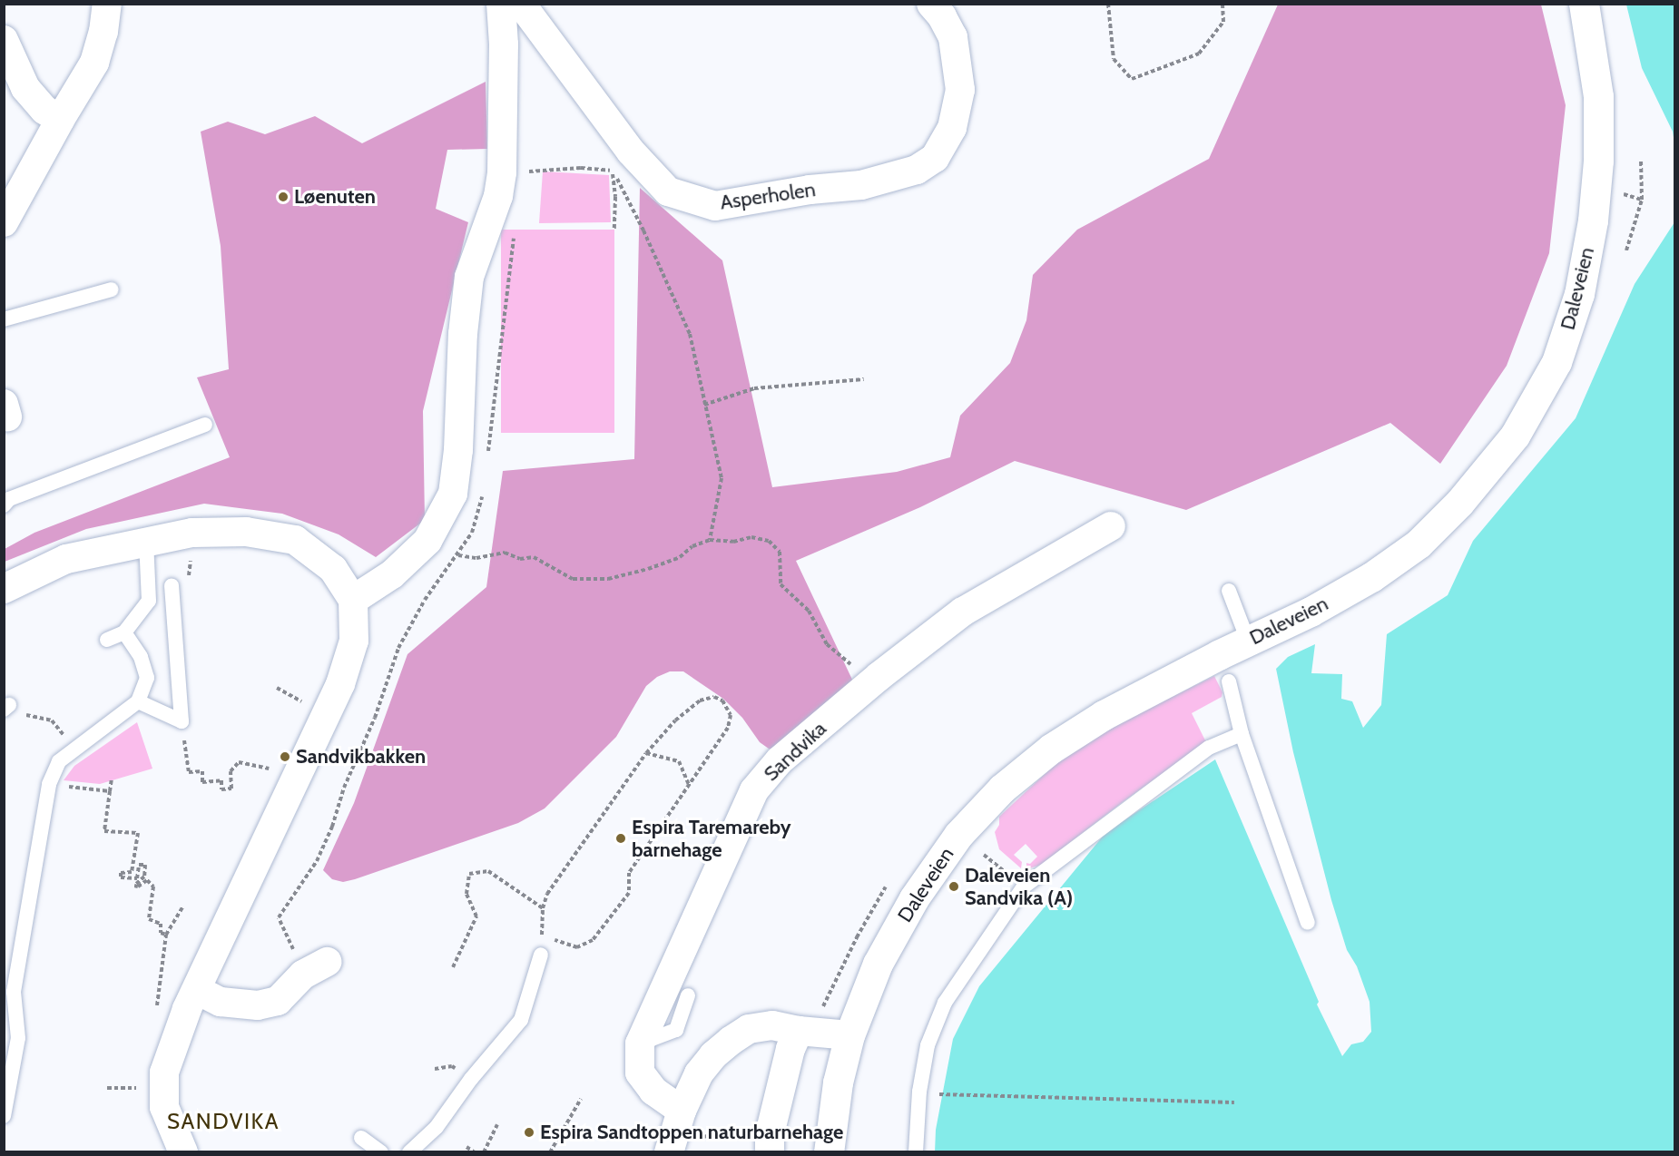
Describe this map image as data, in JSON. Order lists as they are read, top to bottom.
{
  "streets": {
    "main road": ["Daleveien"],
    "street": ["Asperholen", "Sandvika"]
  },
  "districts": ["SANDVIKA"],
  "places": [
    "Løenuten",
    "Sandvikbakken",
    "Espira Taremareby barnehage",
    "Daleveien Sandvika (A)",
    "Espira Sandtoppen naturbarnehage"
  ]
}
